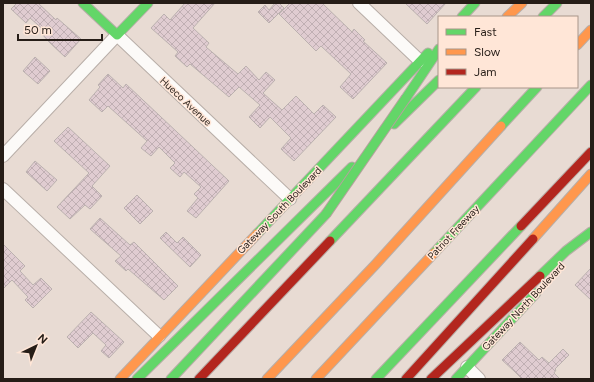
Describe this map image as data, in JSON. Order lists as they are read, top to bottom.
{
  "streets": {
    "main road": [
      "Hueco Avenue",
      "Gateway South Boulevard",
      "Patriot Freeway",
      "Gateway North Boulevard"
    ]
  },
  "crossings": [
    ["Hueco Avenue", "Gateway South Boulevard"]
  ],
  "legend": ["Fast", "Slow", "Jam"],
  "scale_bar": "50 m",
  "north": "top right"
}
